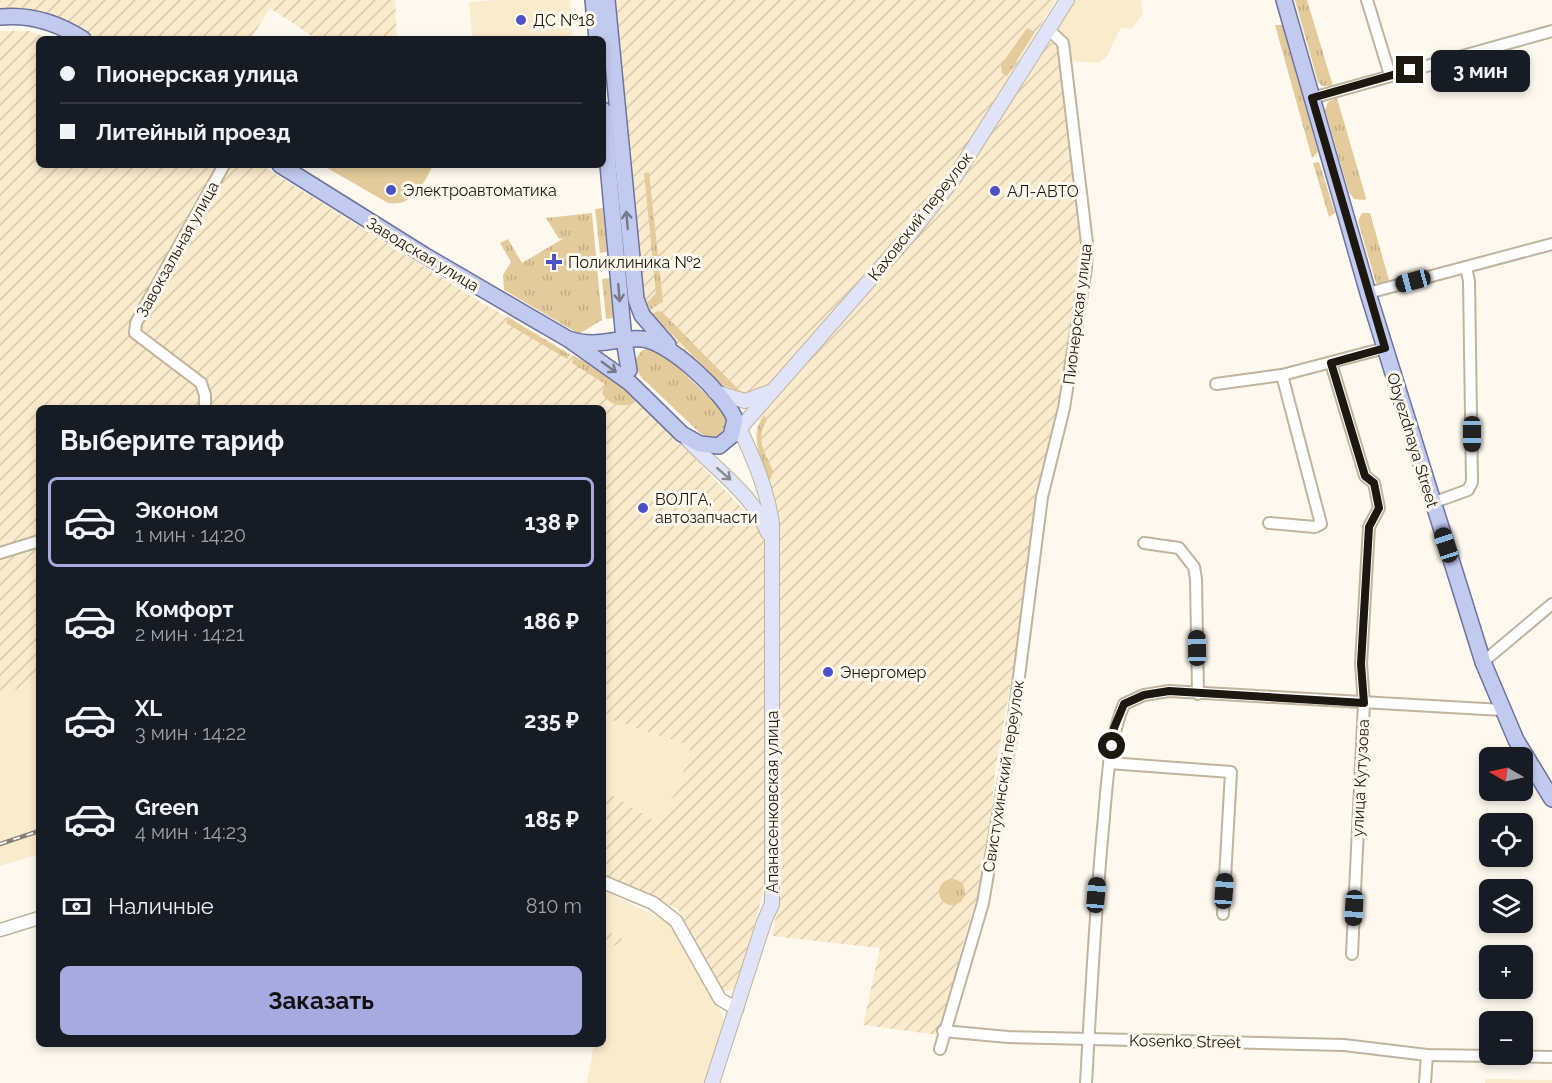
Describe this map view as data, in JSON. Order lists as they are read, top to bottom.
{
  "streets": {
    "main road": [
      "Каховский переулок",
      "Заводская улица",
      "Obyezdnaya Street",
      "Апанасенковская улица"
    ],
    "street": [
      "Завокзальная улица",
      "Пионерская улица",
      "Свистухинский переулок",
      "улица Кутузова",
      "Kosenko Street"
    ]
  },
  "crossings": [
    ["Каховский переулок", "Пионерская улица"],
    ["Каховский переулок", "Апанасенковская улица"],
    ["Пионерская улица", "Свистухинский переулок"],
    ["Свистухинский переулок", "Kosenko Street"]
  ],
  "places": {
    "other": [
      "ДС №18",
      "Электроавтоматика",
      "АЛ-АВТО",
      "ВОЛГА, автозапчасти",
      "Энергомер"
    ],
    "health": ["Поликлиника №2"]
  },
  "north": "left",
  "page": {
    "banner": ["Пионерская улица", "Литейный проезд"],
    "bubble": "3 мин",
    "heading": "Выберите тариф",
    "list": [
      {
        "name": "Эконом",
        "note": "1 мин · 14:20",
        "value": "138 ₽"
      },
      {
        "name": "Комфорт",
        "note": "2 мин · 14:21",
        "value": "186 ₽"
      },
      {
        "name": "XL",
        "note": "3 мин · 14:22",
        "value": "235 ₽"
      },
      {
        "name": "Green",
        "note": "4 мин · 14:23",
        "value": "185 ₽"
      }
    ],
    "map_buttons": ["+", "−"],
    "pay": ["Наличные", "810 m"],
    "buttons": "Заказать"
  }
}
